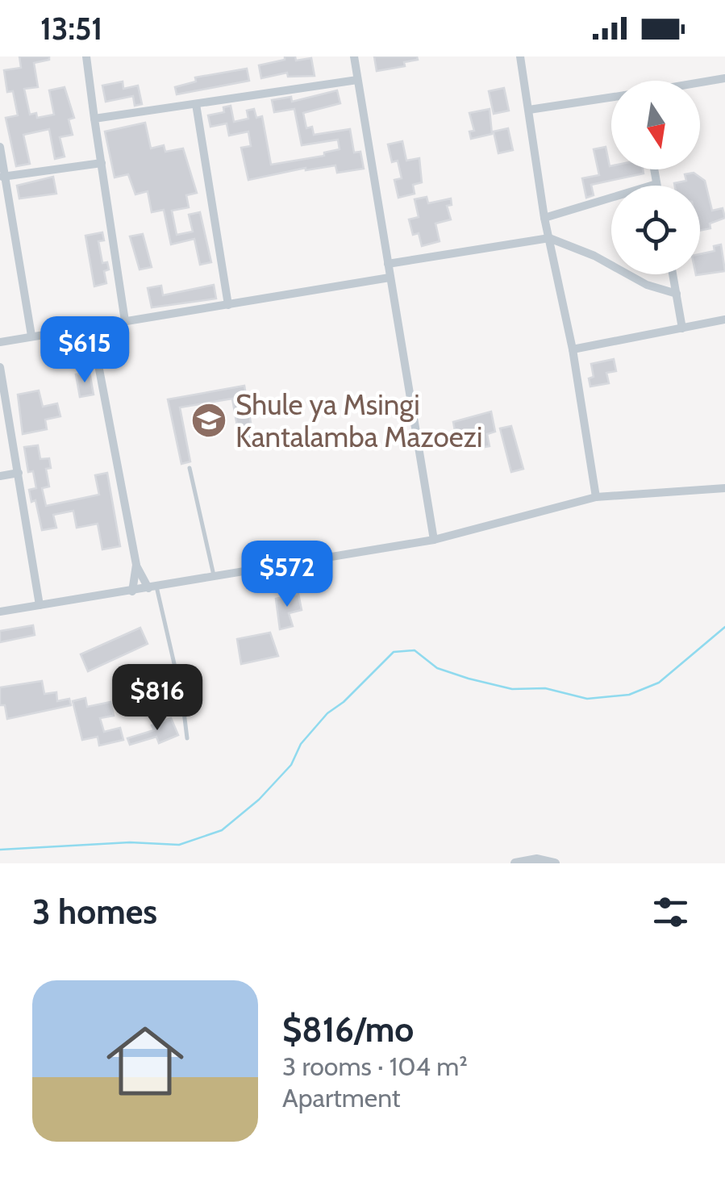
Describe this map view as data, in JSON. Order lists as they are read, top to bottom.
{
  "places": {
    "school or university": ["Shule ya Msingi Kantalamba Mazoezi"]
  },
  "north": "bottom",
  "page": {
    "status": "13:51",
    "price": ["$615", "$572", "$816"],
    "heading": "3 homes",
    "list": [
      {
        "name": "$816/mo",
        "note": "3 rooms · 104 m² · Apartment"
      }
    ]
  }
}
